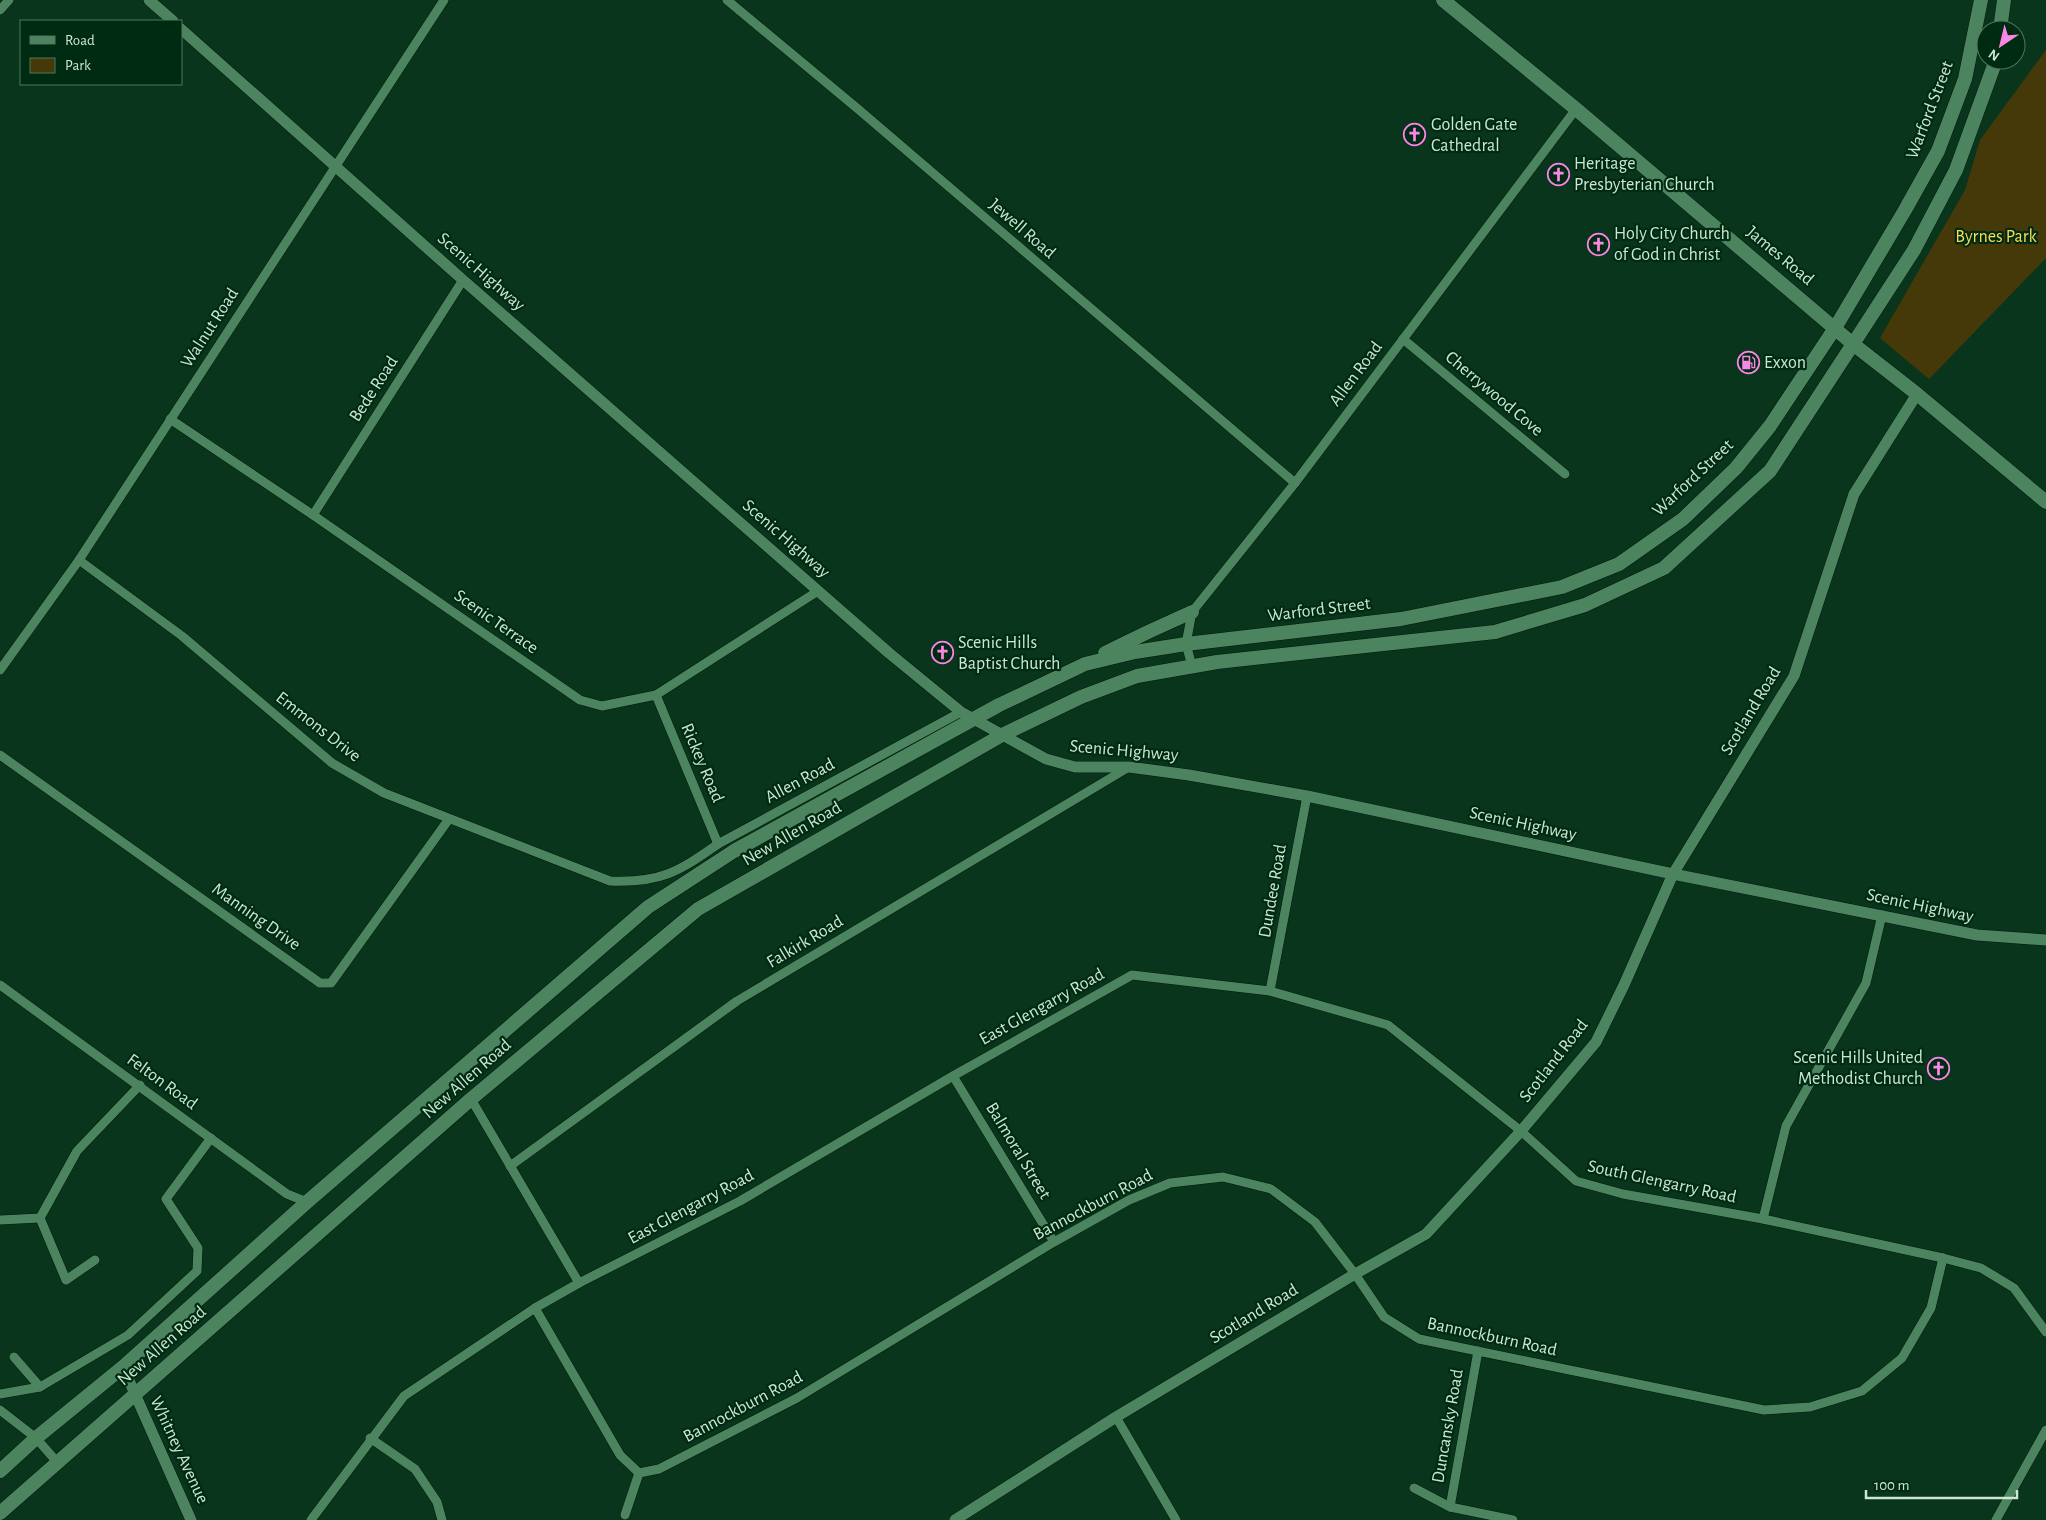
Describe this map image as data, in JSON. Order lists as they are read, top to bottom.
{
  "streets": {
    "main road": ["Warford Street", "James Road", "New Allen Road"],
    "street": [
      "Jewell Road",
      "Scenic Highway",
      "Walnut Road",
      "Allen Road",
      "Bede Road",
      "Cherrywood Cove",
      "Scenic Terrace",
      "Scotland Road",
      "Emmons Drive",
      "Rickey Road",
      "Dundee Road",
      "Manning Drive",
      "Falkirk Road",
      "East Glengarry Road",
      "Felton Road",
      "Balmoral Street",
      "South Glengarry Road",
      "Bannockburn Road",
      "Duncansky Road",
      "Whitney Avenue"
    ]
  },
  "crossings": [
    ["Warford Street", "James Road"],
    ["Warford Street", "Scenic Highway"],
    ["Warford Street", "Allen Road"],
    ["Warford Street", "New Allen Road"],
    ["Jewell Road", "Allen Road"],
    ["James Road", "Allen Road"],
    ["James Road", "Scotland Road"],
    ["Scenic Highway", "Walnut Road"],
    ["Scenic Highway", "Allen Road"],
    ["Scenic Highway", "Bede Road"],
    ["Scenic Highway", "Scenic Terrace"],
    ["Scenic Highway", "Scotland Road"],
    ["Scenic Highway", "New Allen Road"],
    ["Scenic Highway", "Dundee Road"],
    ["Scenic Highway", "Falkirk Road"],
    ["Walnut Road", "Scenic Terrace"],
    ["Walnut Road", "Emmons Drive"],
    ["Allen Road", "Cherrywood Cove"],
    ["Allen Road", "Emmons Drive"],
    ["Allen Road", "Rickey Road"],
    ["Bede Road", "Scenic Terrace"],
    ["Scenic Terrace", "Rickey Road"],
    ["Scotland Road", "South Glengarry Road"],
    ["Scotland Road", "Bannockburn Road"],
    ["Emmons Drive", "Manning Drive"],
    ["New Allen Road", "Felton Road"],
    ["New Allen Road", "Whitney Avenue"],
    ["Dundee Road", "South Glengarry Road"],
    ["East Glengarry Road", "Balmoral Street"],
    ["East Glengarry Road", "South Glengarry Road"],
    ["Balmoral Street", "Bannockburn Road"],
    ["South Glengarry Road", "Bannockburn Road"],
    ["Bannockburn Road", "Duncansky Road"]
  ],
  "parks": ["Byrnes Park"],
  "places": {
    "church": [
      "Golden Gate Cathedral",
      "Heritage Presbyterian Church",
      "Holy City Church of God in Christ",
      "Scenic Hills Baptist Church",
      "Scenic Hills United Methodist Church"
    ],
    "fuel station": ["Exxon"]
  },
  "legend": ["Road", "Park"],
  "scale_bar": "100 m",
  "north": "bottom left"
}
